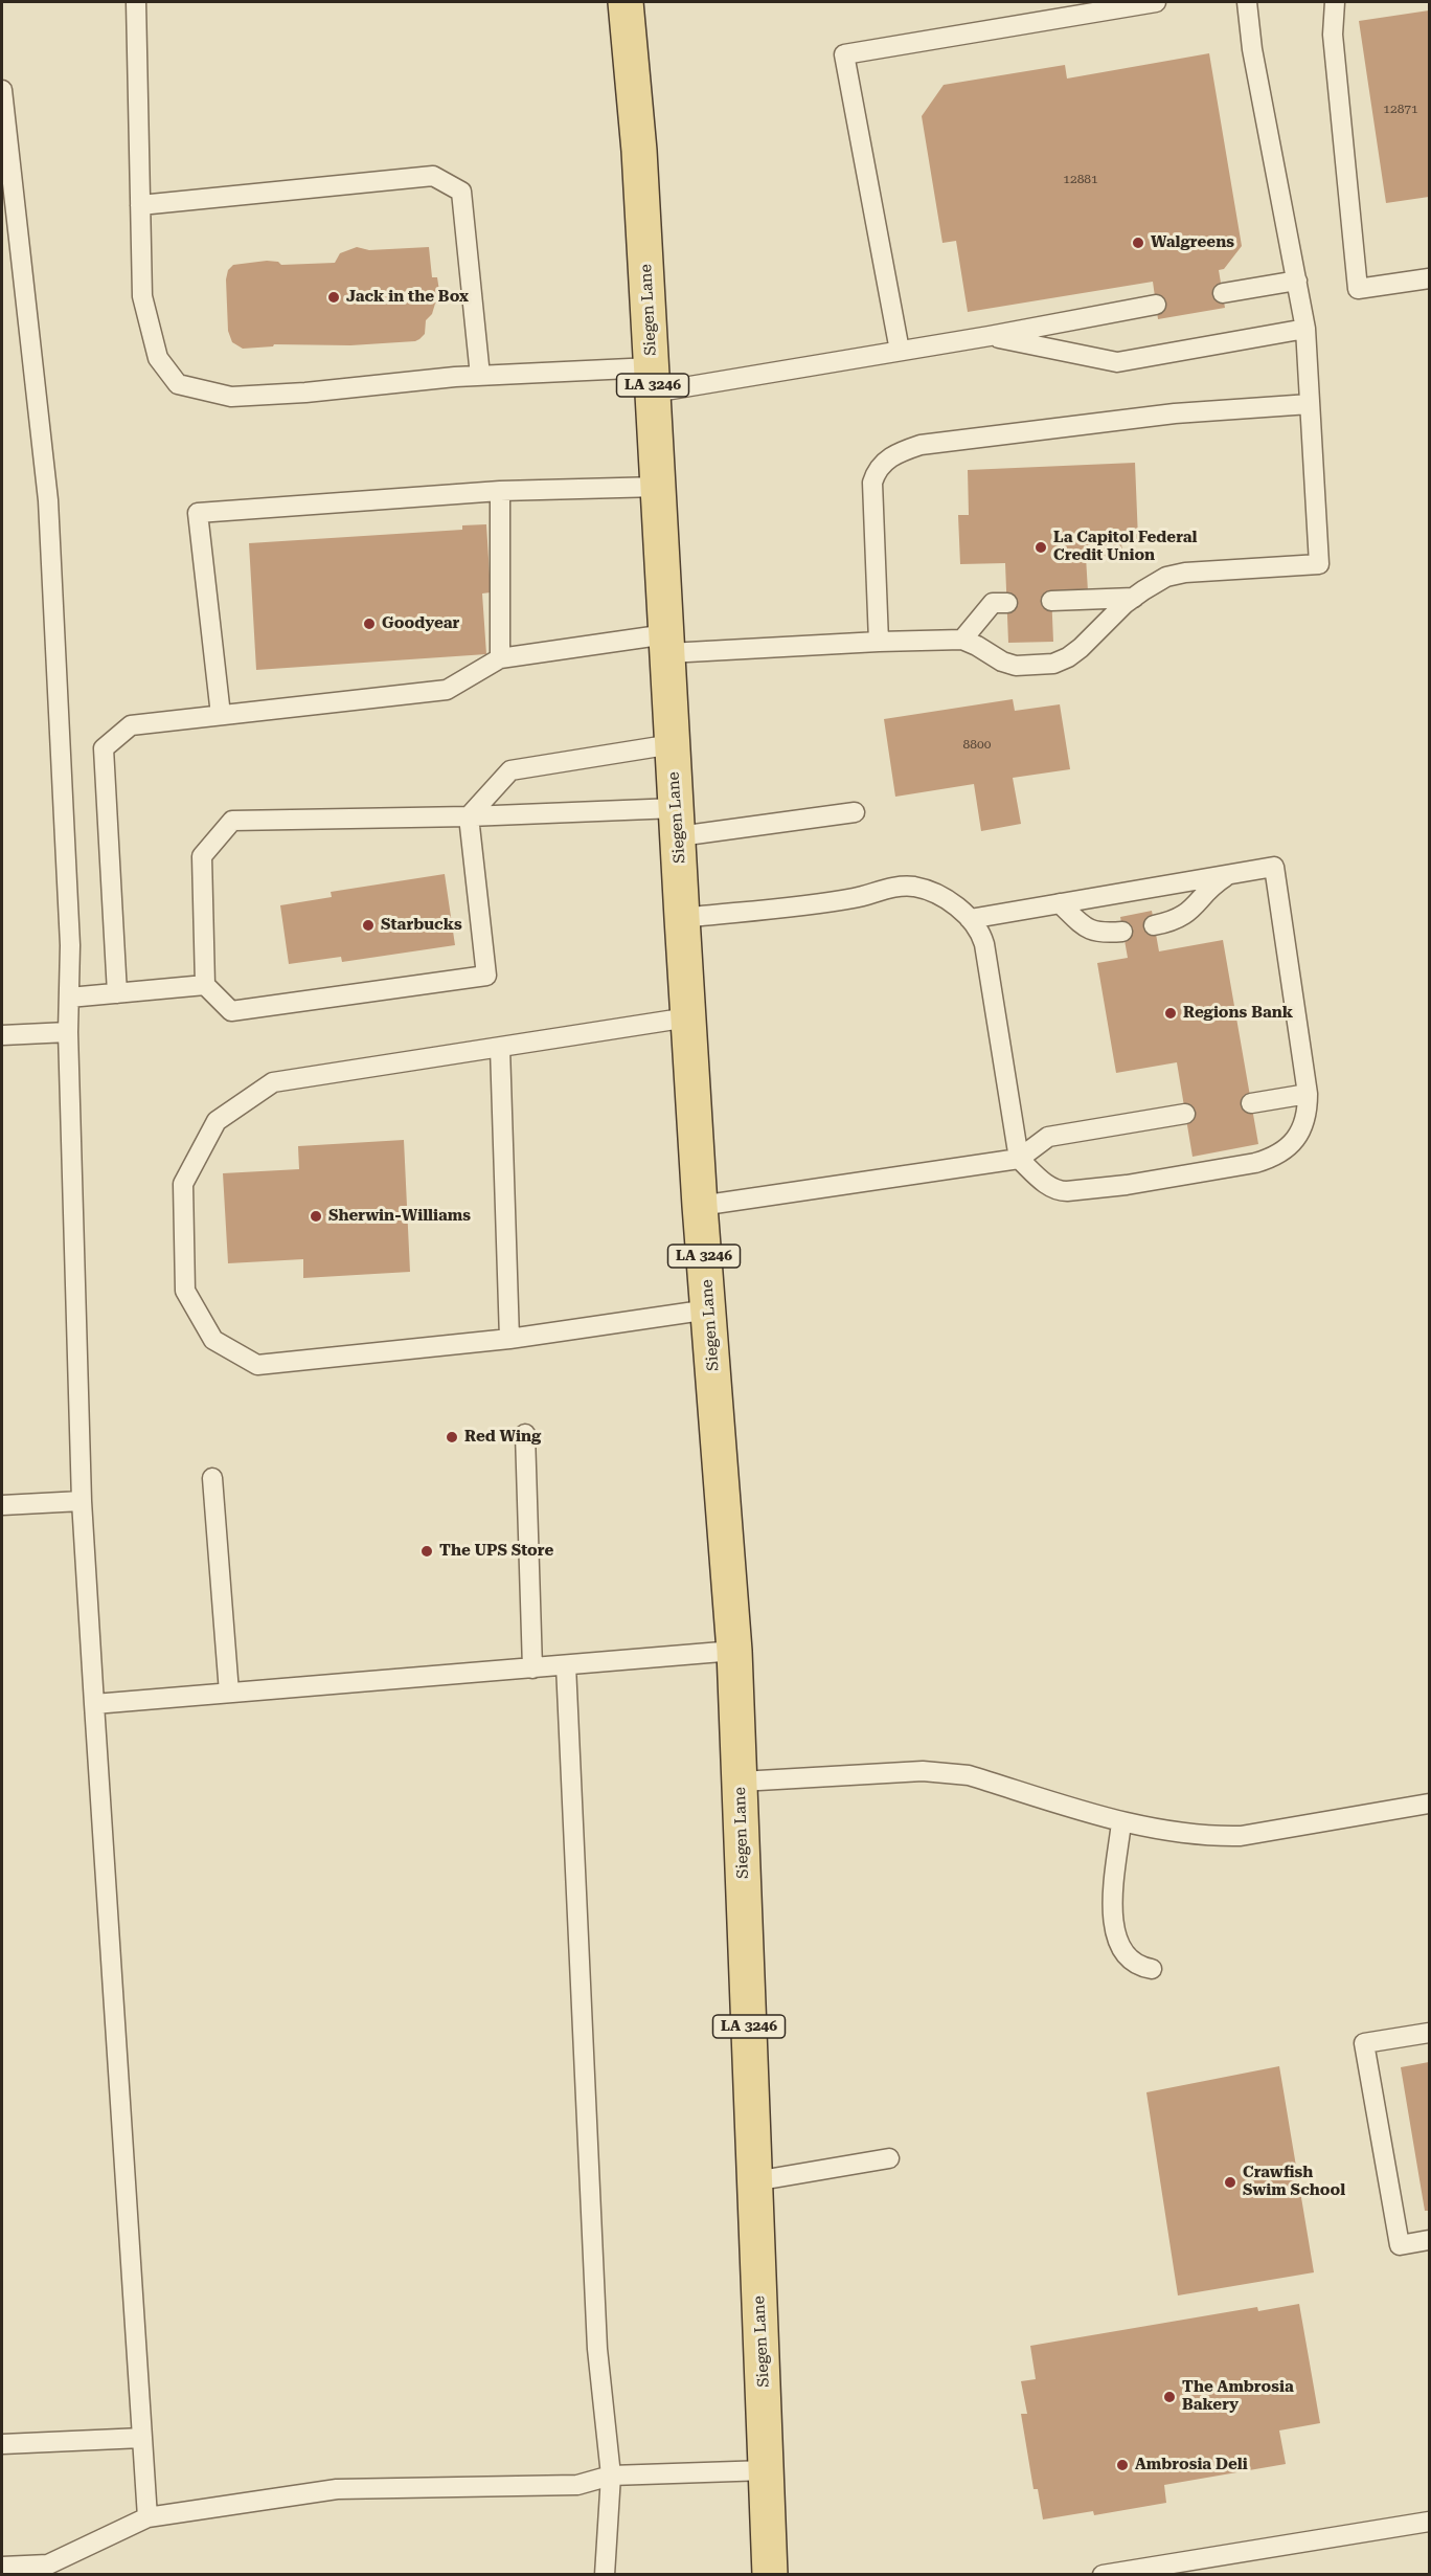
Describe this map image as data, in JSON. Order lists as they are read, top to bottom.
{
  "streets": {
    "main road": ["Siegen Lane", "LA 3246"]
  },
  "places": [
    "Walgreens",
    "Jack in the Box",
    "La Capitol Federal Credit Union",
    "Goodyear",
    "Starbucks",
    "Regions Bank",
    "Sherwin-Williams",
    "Red Wing",
    "The UPS Store",
    "Crawfish Swim School",
    "The Ambrosia Bakery",
    "Ambrosia Deli"
  ],
  "house_numbers": ["12871", "12881", "8800"]
}
